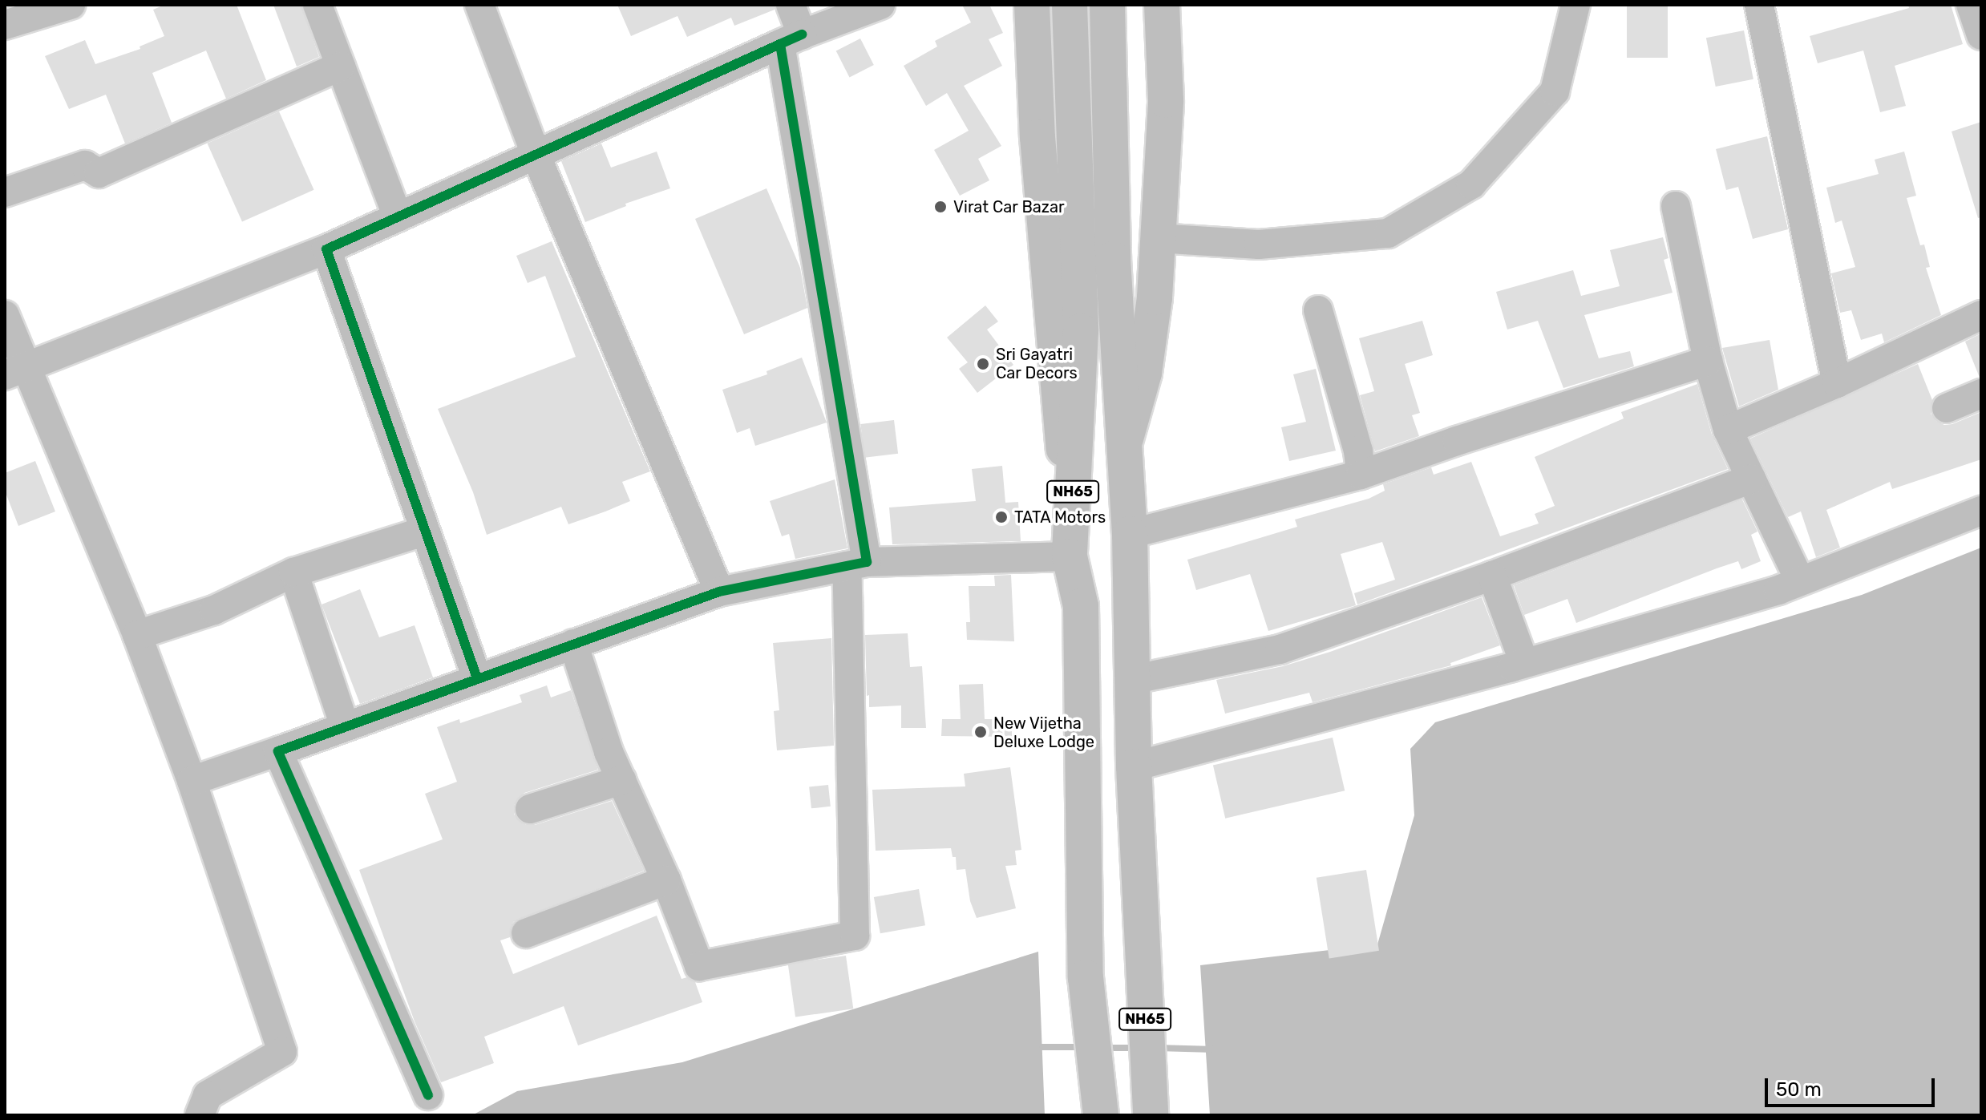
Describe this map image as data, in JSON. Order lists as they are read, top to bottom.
{
  "streets": {
    "main road": ["NH65"]
  },
  "places": [
    "Virat Car Bazar",
    "Sri Gayatri Car Decors",
    "TATA Motors",
    "New Vijetha Deluxe Lodge"
  ],
  "scale_bar": "50 m"
}
